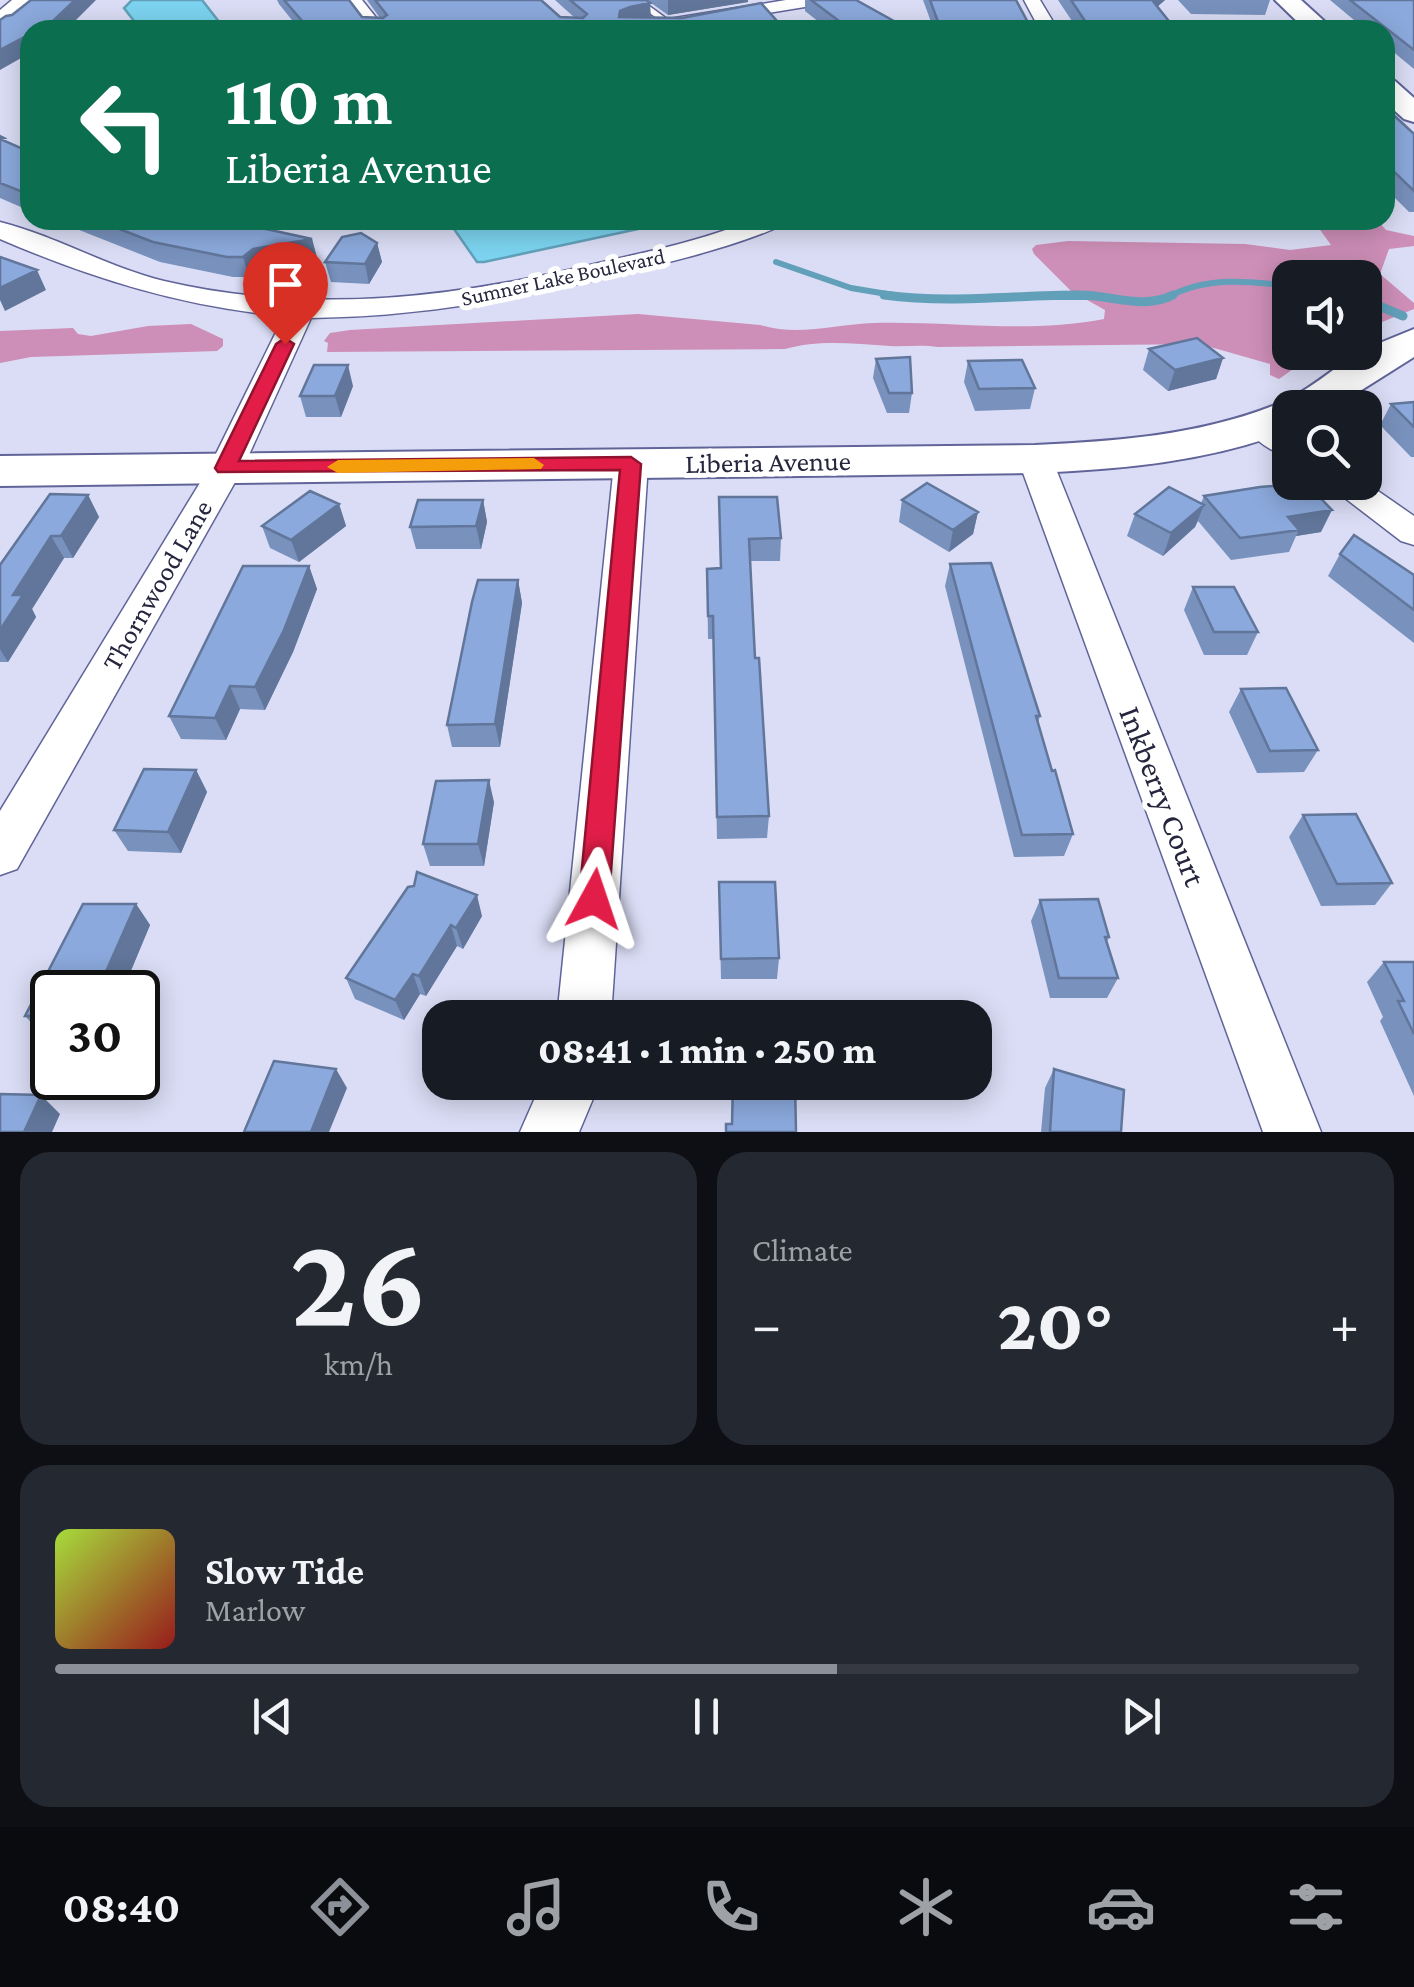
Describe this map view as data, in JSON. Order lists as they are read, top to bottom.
{
  "streets": {
    "main road": ["Liberia Avenue"],
    "street": ["Sumner Lake Boulevard", "Thornwood Lane", "Inkberry Court"]
  },
  "crossings": [
    ["Sumner Lake Boulevard", "Thornwood Lane"],
    ["Liberia Avenue", "Thornwood Lane"],
    ["Liberia Avenue", "Inkberry Court"]
  ],
  "page": {
    "turn": ["110 m", "Liberia Avenue"],
    "limit": "30",
    "trip": "08:41 · 1 min · 250 m",
    "tile": [
      ["26", "km/h"],
      "Climate"
    ],
    "heat": ["−", "20°", "+"],
    "song": ["Slow Tide", "Marlow"],
    "tabs": "08:40"
  }
}
